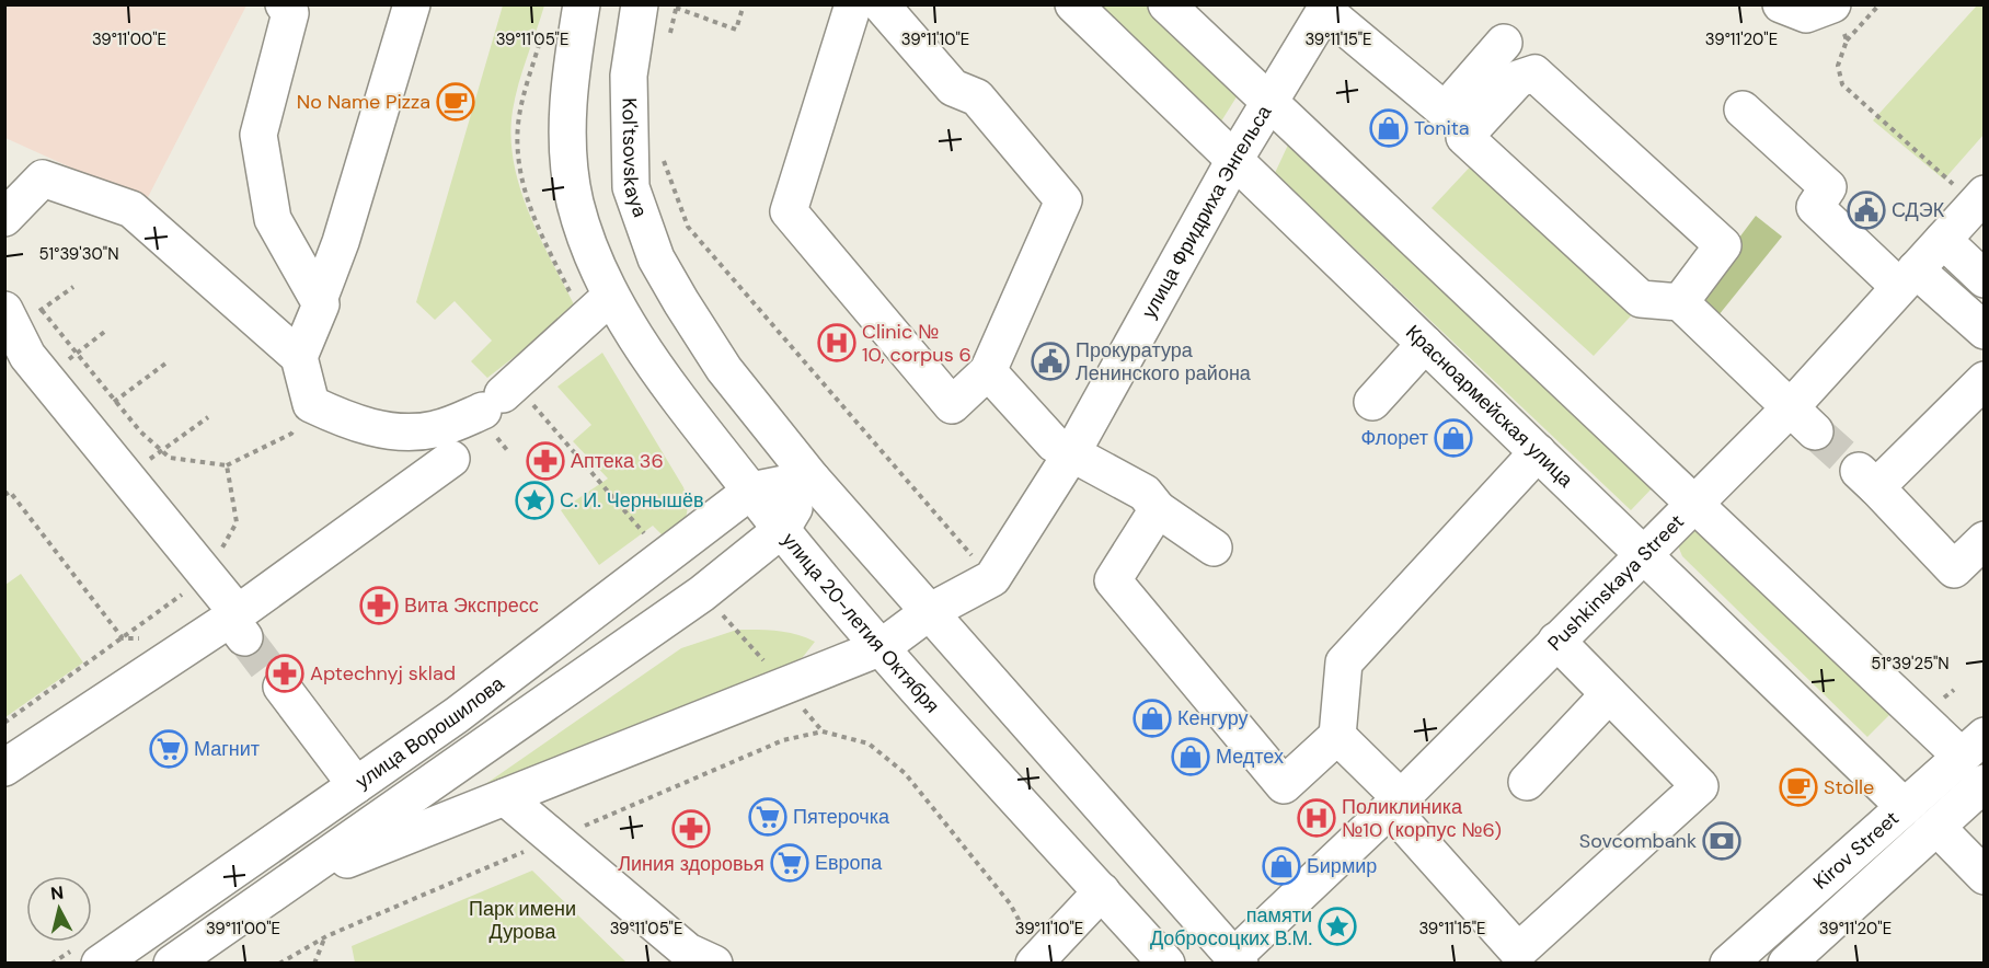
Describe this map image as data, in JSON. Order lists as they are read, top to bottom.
{
  "streets": {
    "main road": [
      "Kol'tsovskaya",
      "улица Фридриха Энгельса",
      "Красноармейская улица",
      "Pushkinskaya Street",
      "улица 20-летия Октября",
      "улица Ворошилова",
      "Kirov Street"
    ]
  },
  "crossings": [
    ["улица Фридриха Энгельса", "Красноармейская улица"],
    ["улица Фридриха Энгельса", "улица 20-летия Октября"],
    ["Красноармейская улица", "Pushkinskaya Street"],
    ["Красноармейская улица", "Kirov Street"],
    ["улица 20-летия Октября", "улица Ворошилова"]
  ],
  "parks": ["Парк имени Дурова"],
  "places": {
    "cafe": ["No Name Pizza", "Stolle"],
    "shop": [
      "Tonita",
      "Флорет",
      "Кенгуру",
      "Медтех",
      "Бирмир"
    ],
    "public building": ["СДЭК", "Прокуратура Ленинского района"],
    "hospital": ["Clinic № 10, corpus 6", "Поликлиника №10 (корпус №6)"],
    "pharmacy": [
      "Аптека 36",
      "Вита Экспресс",
      "Aptechnyj sklad",
      "Линия здоровья"
    ],
    "place": ["С. И. Чернышёв", "памяти Добросоцких В.М."],
    "supermarket": ["Магнит", "Пятерочка", "Европа"],
    "bank": ["Sovcombank"]
  },
  "north": "top",
  "coordinates": [
    "39°11'00\"E",
    "39°11'05\"E",
    "39°11'10\"E",
    "39°11'15\"E",
    "39°11'20\"E",
    "51°39'30\"N",
    "51°39'25\"N"
  ]
}
